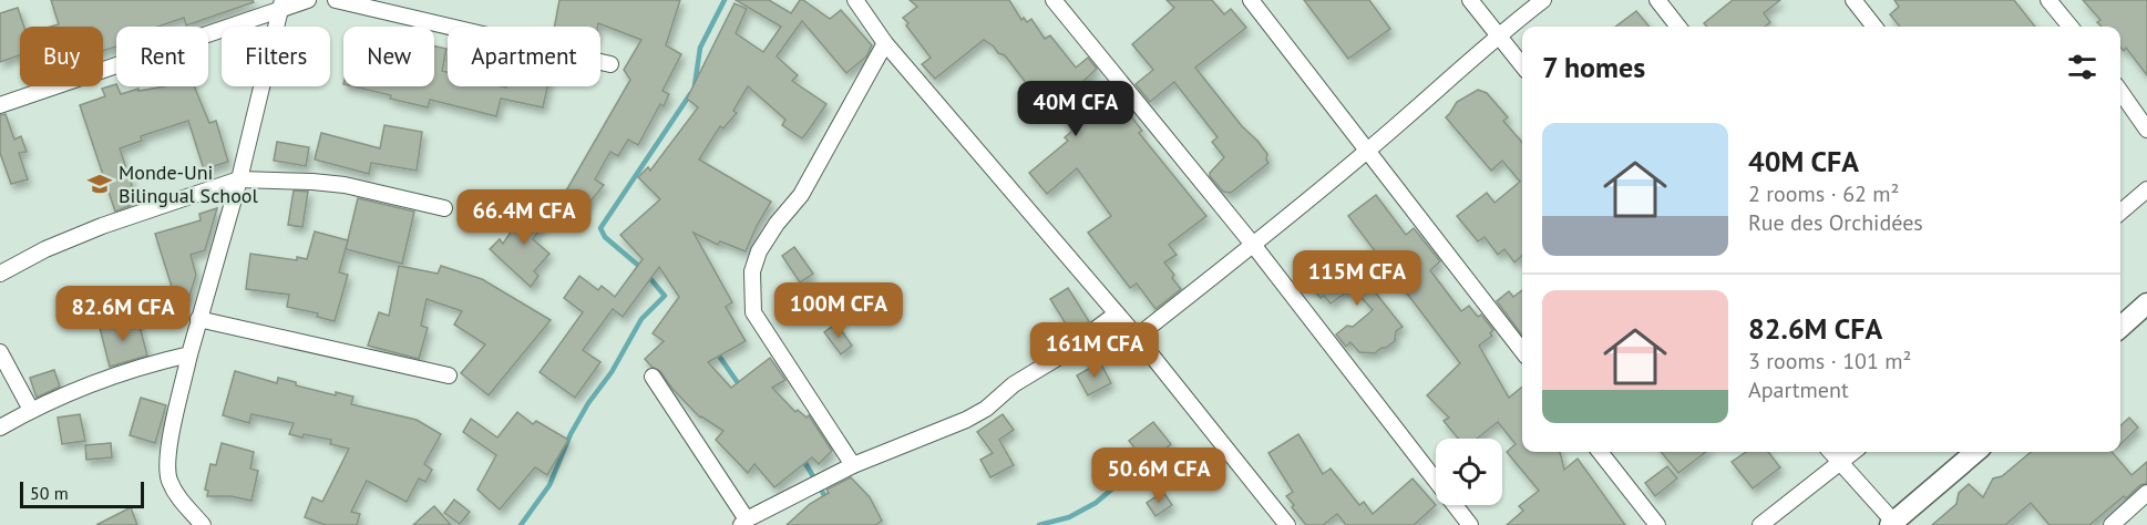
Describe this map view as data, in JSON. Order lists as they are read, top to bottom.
{
  "places": {
    "school or university": ["Monde-Uni Bilingual School"]
  },
  "scale_bar": "50 m",
  "page": {
    "chip": [
      "Buy",
      "Rent",
      "Filters",
      "New",
      "Apartment"
    ],
    "heading": "7 homes",
    "price": [
      "40M CFA",
      "66.4M CFA",
      "115M CFA",
      "100M CFA",
      "82.6M CFA",
      "161M CFA",
      "50.6M CFA"
    ],
    "list": [
      {
        "name": "40M CFA",
        "note": "2 rooms · 62 m² · Rue des Orchidées"
      },
      {
        "name": "82.6M CFA",
        "note": "3 rooms · 101 m² · Apartment"
      }
    ],
    "scale": "50 m"
  }
}
